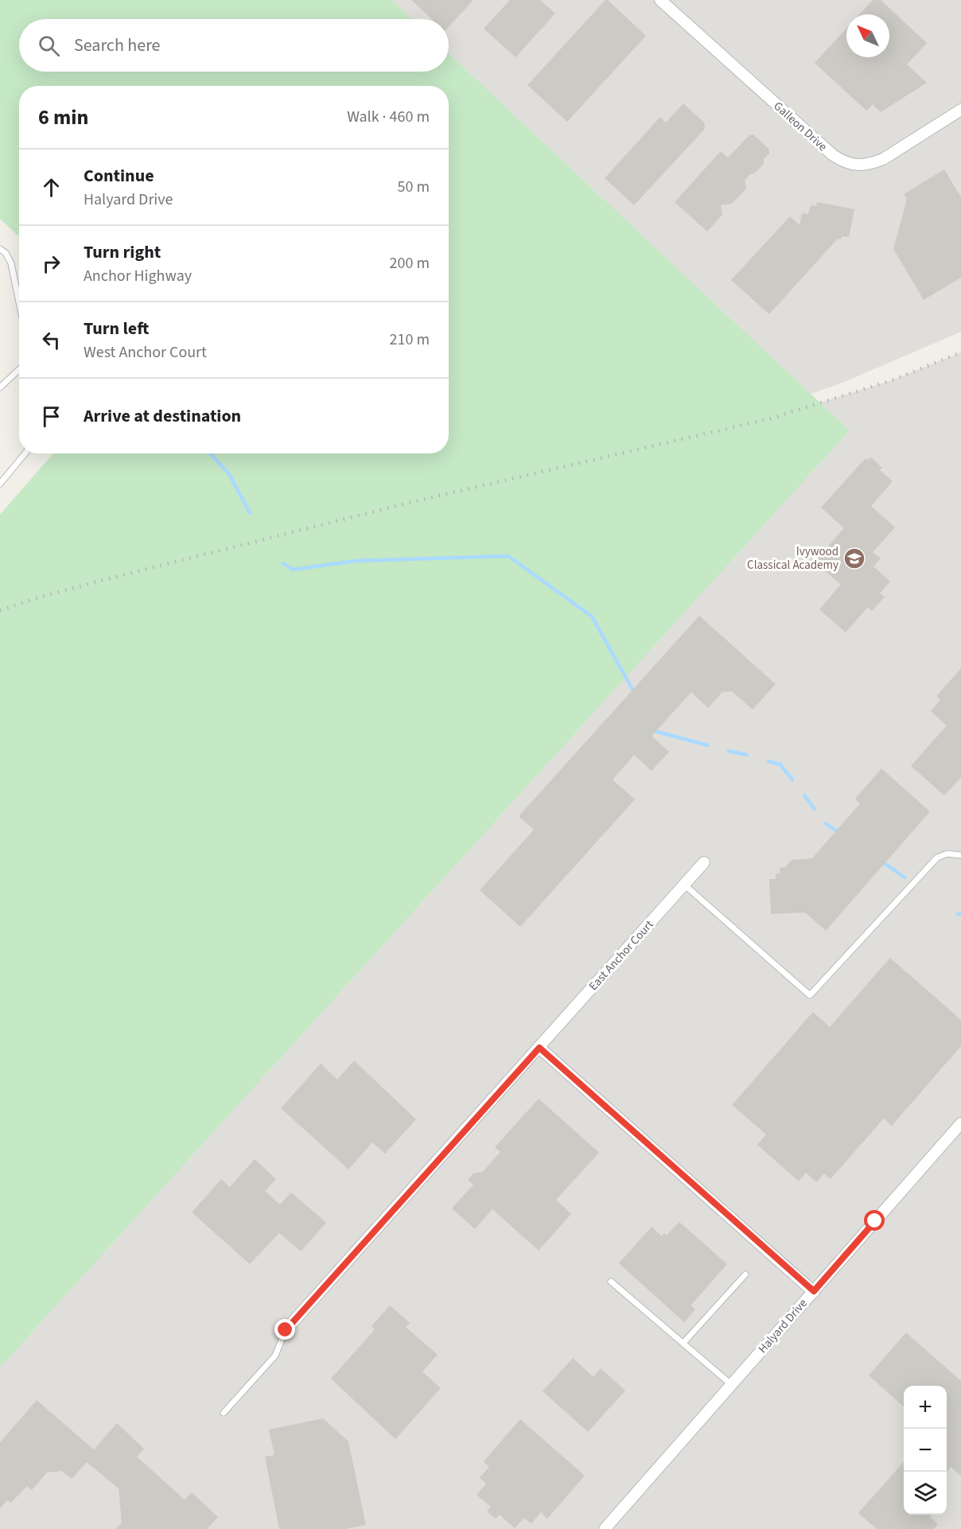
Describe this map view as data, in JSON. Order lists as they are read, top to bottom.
{
  "streets": {
    "street": ["Galleon Drive", "East Anchor Court", "Halyard Drive"]
  },
  "places": {
    "school or university": ["Ivywood Classical Academy"]
  },
  "north": "top left",
  "page": {
    "search": "Search here",
    "heading": ["6 min", "Walk · 460 m"],
    "list": [
      ["Continue", "Halyard Drive", "50 m"],
      ["Turn right", "Anchor Highway", "200 m"],
      ["Turn left", "West Anchor Court", "210 m"],
      "Arrive at destination"
    ],
    "map_buttons": ["+", "−"]
  }
}
